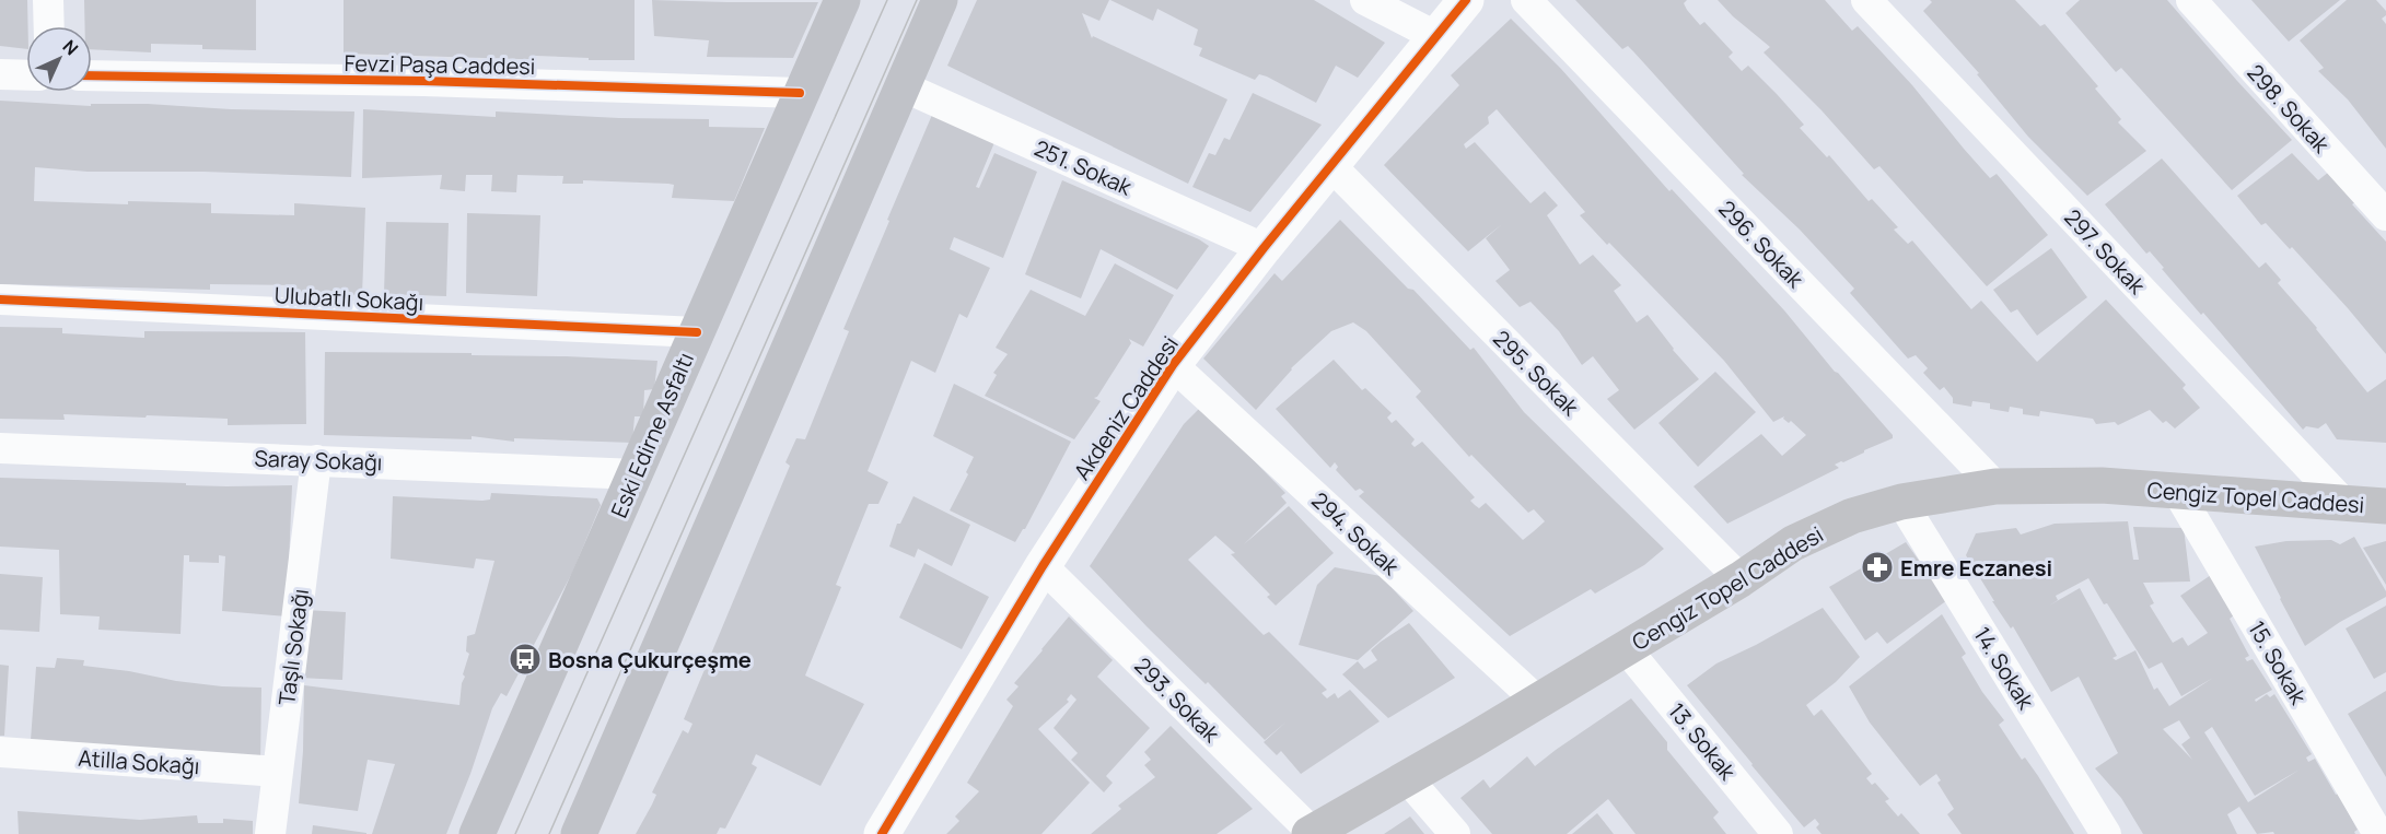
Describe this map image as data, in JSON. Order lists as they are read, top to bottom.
{
  "streets": {
    "main road": ["Eski Edirne Asfaltı", "Cengiz Topel Caddesi"],
    "street": [
      "Fevzi Paşa Caddesi",
      "298. Sokak",
      "251. Sokak",
      "296. Sokak",
      "297. Sokak",
      "Ulubatlı Sokağı",
      "295. Sokak",
      "Akdeniz Caddesi",
      "Saray Sokağı",
      "294. Sokak",
      "Taşlı Sokağı",
      "15. Sokak",
      "14. Sokak",
      "293. Sokak",
      "13. Sokak",
      "Atilla Sokağı"
    ]
  },
  "crossings": [
    ["Fevzi Paşa Caddesi", "Eski Edirne Asfaltı"],
    ["251. Sokak", "Akdeniz Caddesi"],
    ["296. Sokak", "Cengiz Topel Caddesi"],
    ["297. Sokak", "Cengiz Topel Caddesi"],
    ["Ulubatlı Sokağı", "Eski Edirne Asfaltı"],
    ["295. Sokak", "Akdeniz Caddesi"],
    ["295. Sokak", "Cengiz Topel Caddesi"],
    ["Akdeniz Caddesi", "294. Sokak"],
    ["Akdeniz Caddesi", "293. Sokak"],
    ["Eski Edirne Asfaltı", "Saray Sokağı"],
    ["Saray Sokağı", "Taşlı Sokağı"],
    ["Cengiz Topel Caddesi", "294. Sokak"],
    ["Cengiz Topel Caddesi", "15. Sokak"],
    ["Cengiz Topel Caddesi", "14. Sokak"],
    ["Cengiz Topel Caddesi", "293. Sokak"],
    ["Cengiz Topel Caddesi", "13. Sokak"],
    ["Taşlı Sokağı", "Atilla Sokağı"]
  ],
  "places": {
    "pharmacy": ["Emre Eczanesi"],
    "bus stop": ["Bosna Çukurçeşme"]
  },
  "north": "top right"
}
